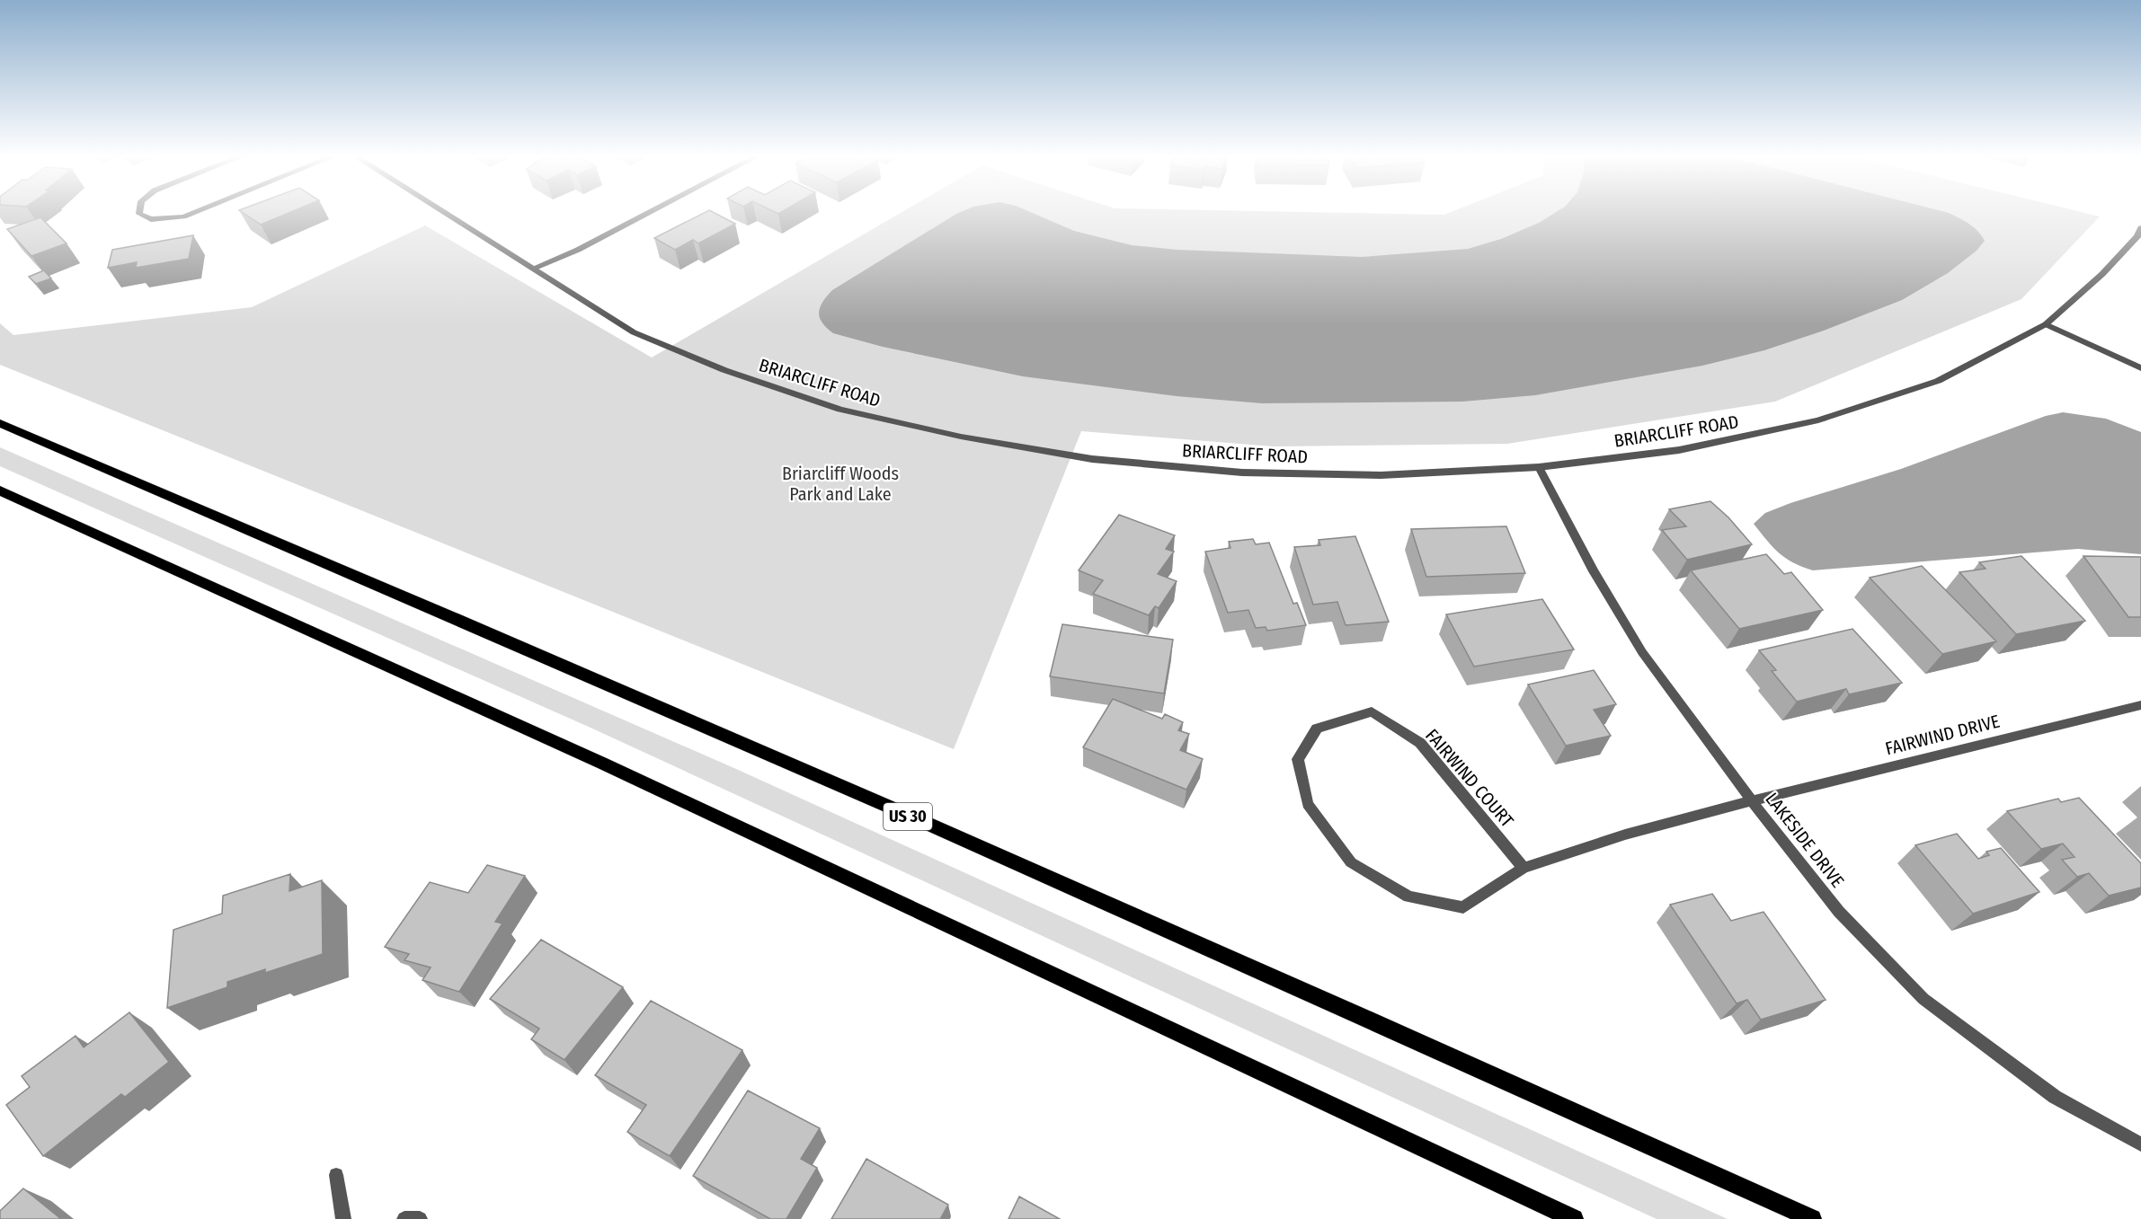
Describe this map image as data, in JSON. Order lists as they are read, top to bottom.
{
  "streets": {
    "main road": ["US 30"],
    "street": [
      "BRIARCLIFF ROAD",
      "FAIRWIND DRIVE",
      "FAIRWIND COURT",
      "LAKESIDE DRIVE"
    ]
  },
  "crossings": [
    ["BRIARCLIFF ROAD", "LAKESIDE DRIVE"],
    ["FAIRWIND DRIVE", "FAIRWIND COURT"],
    ["FAIRWIND DRIVE", "LAKESIDE DRIVE"],
    ["FAIRWIND COURT", "LAKESIDE DRIVE"]
  ],
  "parks": ["Briarcliff Woods Park and Lake"]
}
